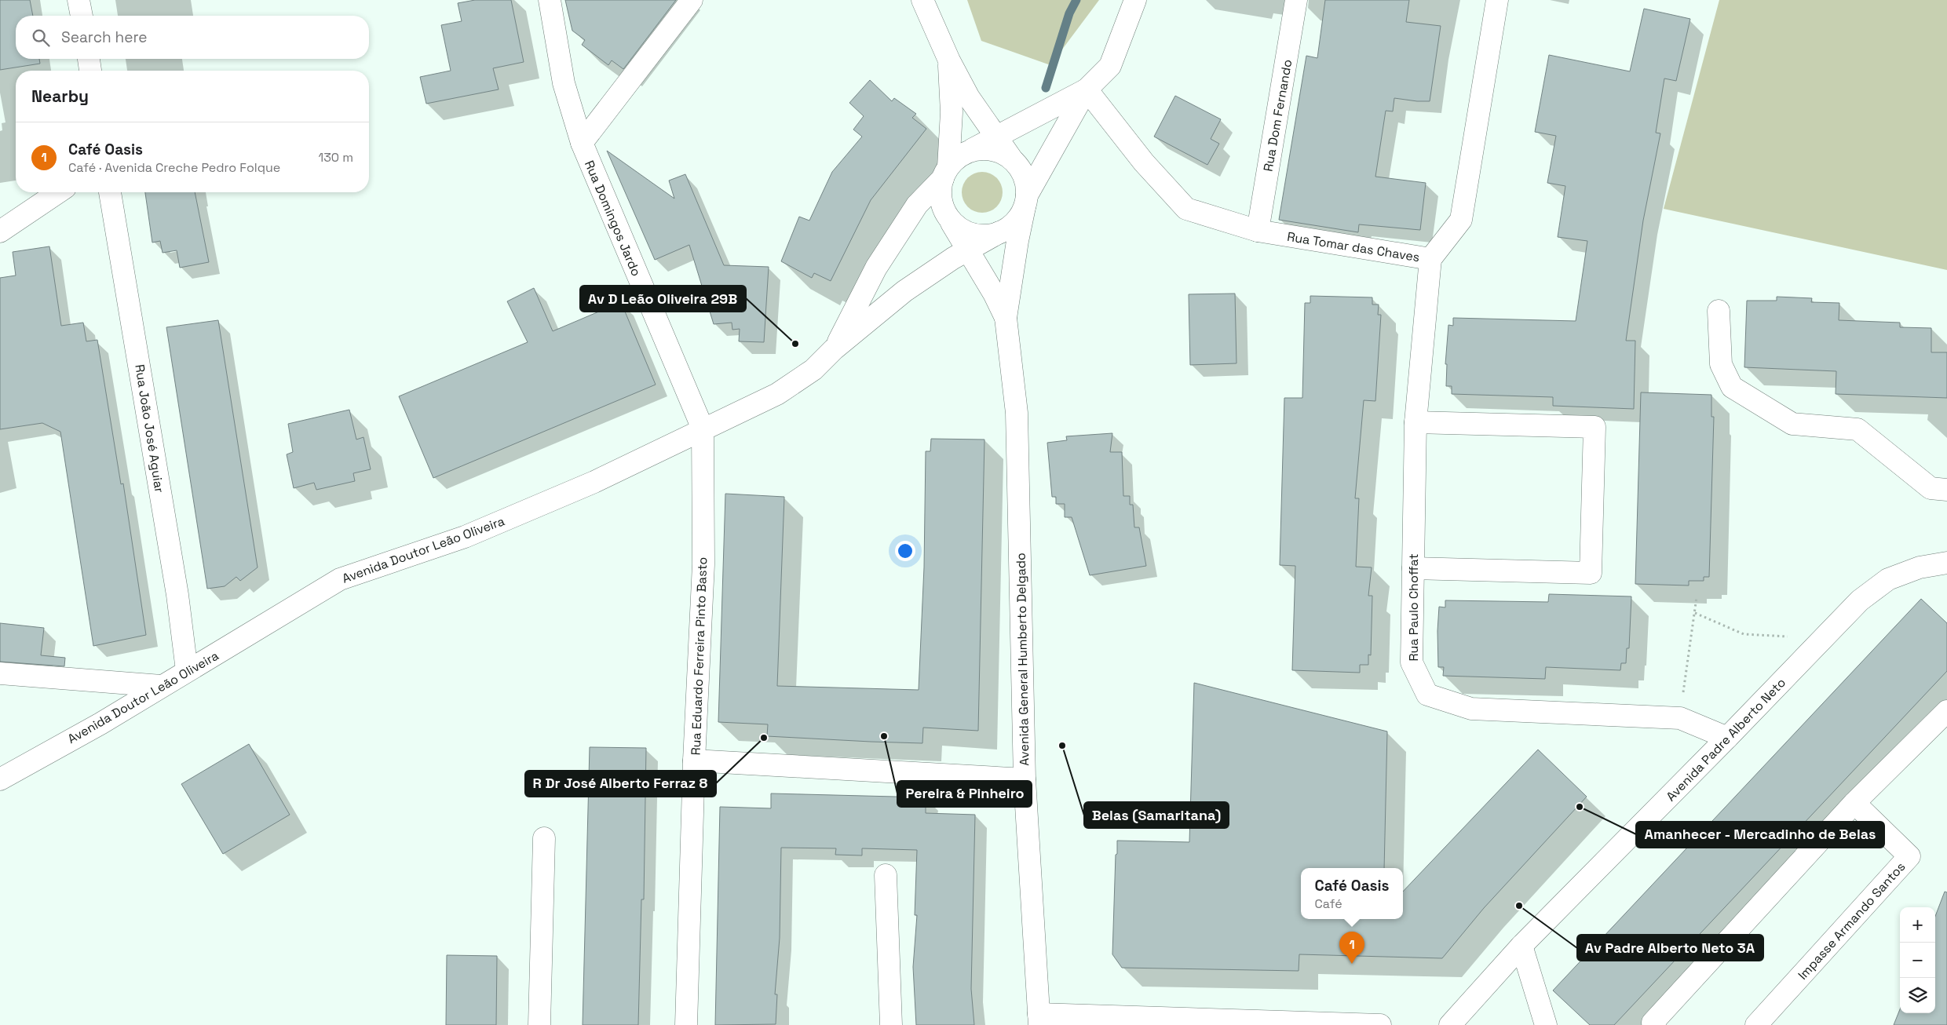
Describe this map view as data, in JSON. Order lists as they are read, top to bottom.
{
  "streets": {
    "street": [
      "Rua Dom Fernando",
      "Rua Domingos Jardo",
      "Rua Tomar das Chaves",
      "Rua João José Aguiar",
      "Avenida Doutor Leão Oliveira",
      "Rua Paulo Choffat",
      "Rua Eduardo Ferreira Pinto Basto",
      "Avenida General Humberto Delgado",
      "Avenida Padre Alberto Neto",
      "Impasse Armando Santos"
    ]
  },
  "crossings": [
    ["Rua Dom Fernando", "Rua Tomar das Chaves"],
    ["Rua Domingos Jardo", "Avenida Doutor Leão Oliveira"],
    ["Rua Domingos Jardo", "Rua Eduardo Ferreira Pinto Basto"],
    ["Rua Tomar das Chaves", "Rua Paulo Choffat"],
    ["Rua João José Aguiar", "Avenida Doutor Leão Oliveira"],
    ["Avenida Doutor Leão Oliveira", "Rua Eduardo Ferreira Pinto Basto"],
    ["Avenida Doutor Leão Oliveira", "Avenida General Humberto Delgado"],
    ["Rua Paulo Choffat", "Avenida Padre Alberto Neto"]
  ],
  "places": [
    "Av D Leão Oliveira 29B",
    "Pereira & Pinheiro",
    "R Dr José Alberto Ferraz 8",
    "Belas (Samaritana)",
    "Amanhecer - Mercadinho de Belas",
    "Av Padre Alberto Neto 3A"
  ],
  "page": {
    "search": "Search here",
    "heading": "Nearby",
    "list": [
      {
        "mark": "1",
        "name": "Café Oasis",
        "note": "Café · Avenida Creche Pedro Folque",
        "value": "130 m"
      }
    ],
    "popup": ["Café Oasis", "Café"],
    "map_buttons": ["+", "−"],
    "pins": "1"
  }
}
